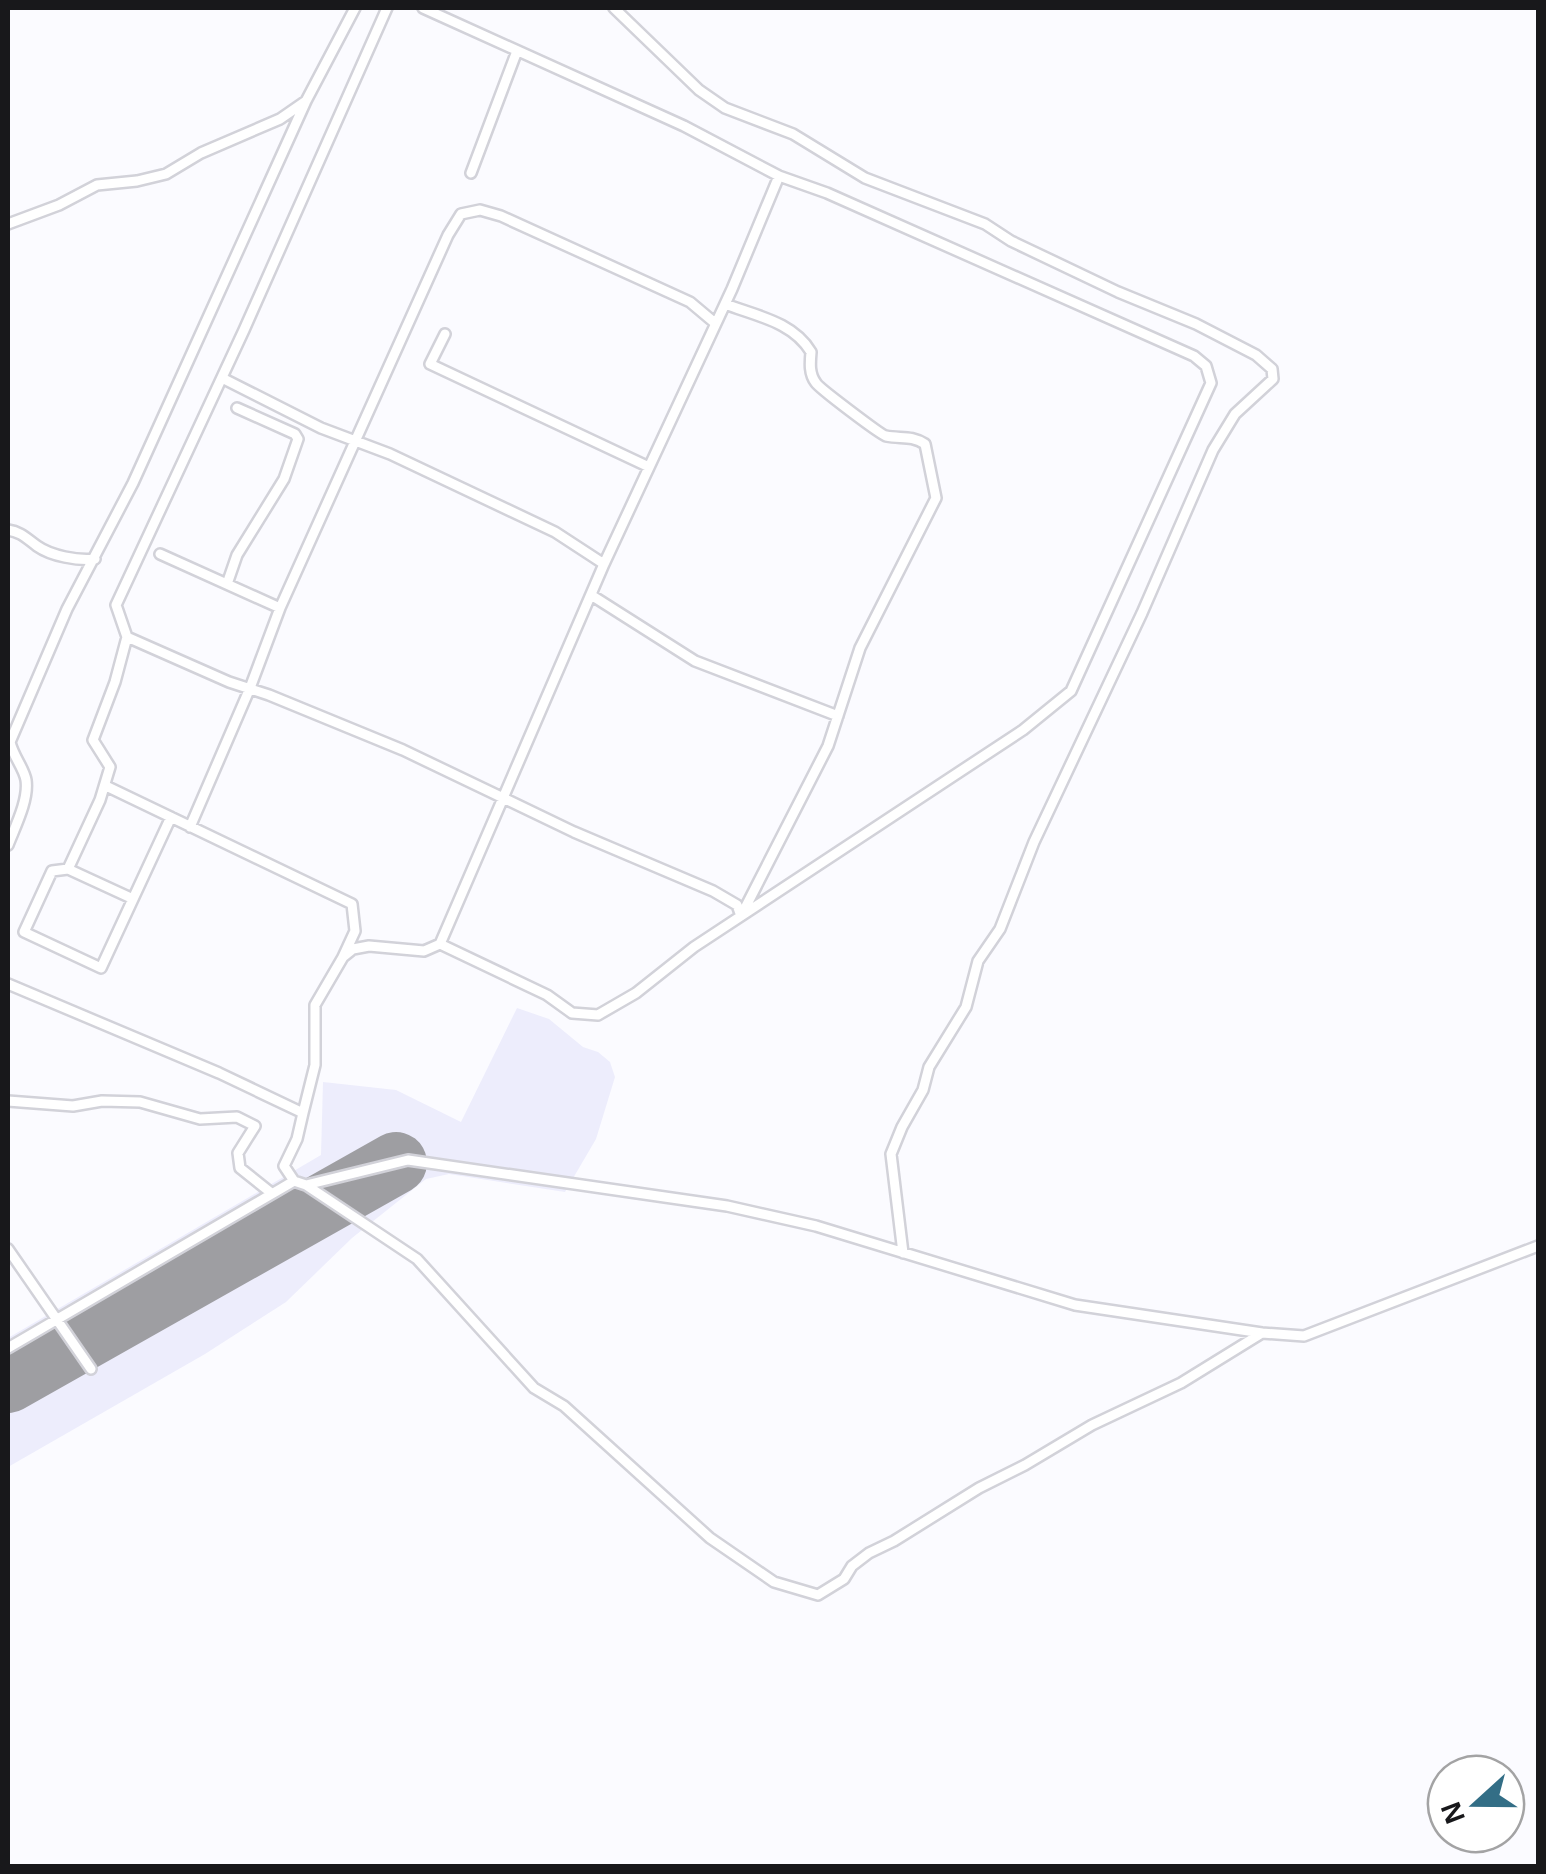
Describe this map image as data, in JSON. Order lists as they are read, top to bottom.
{
  "north": "left"
}
